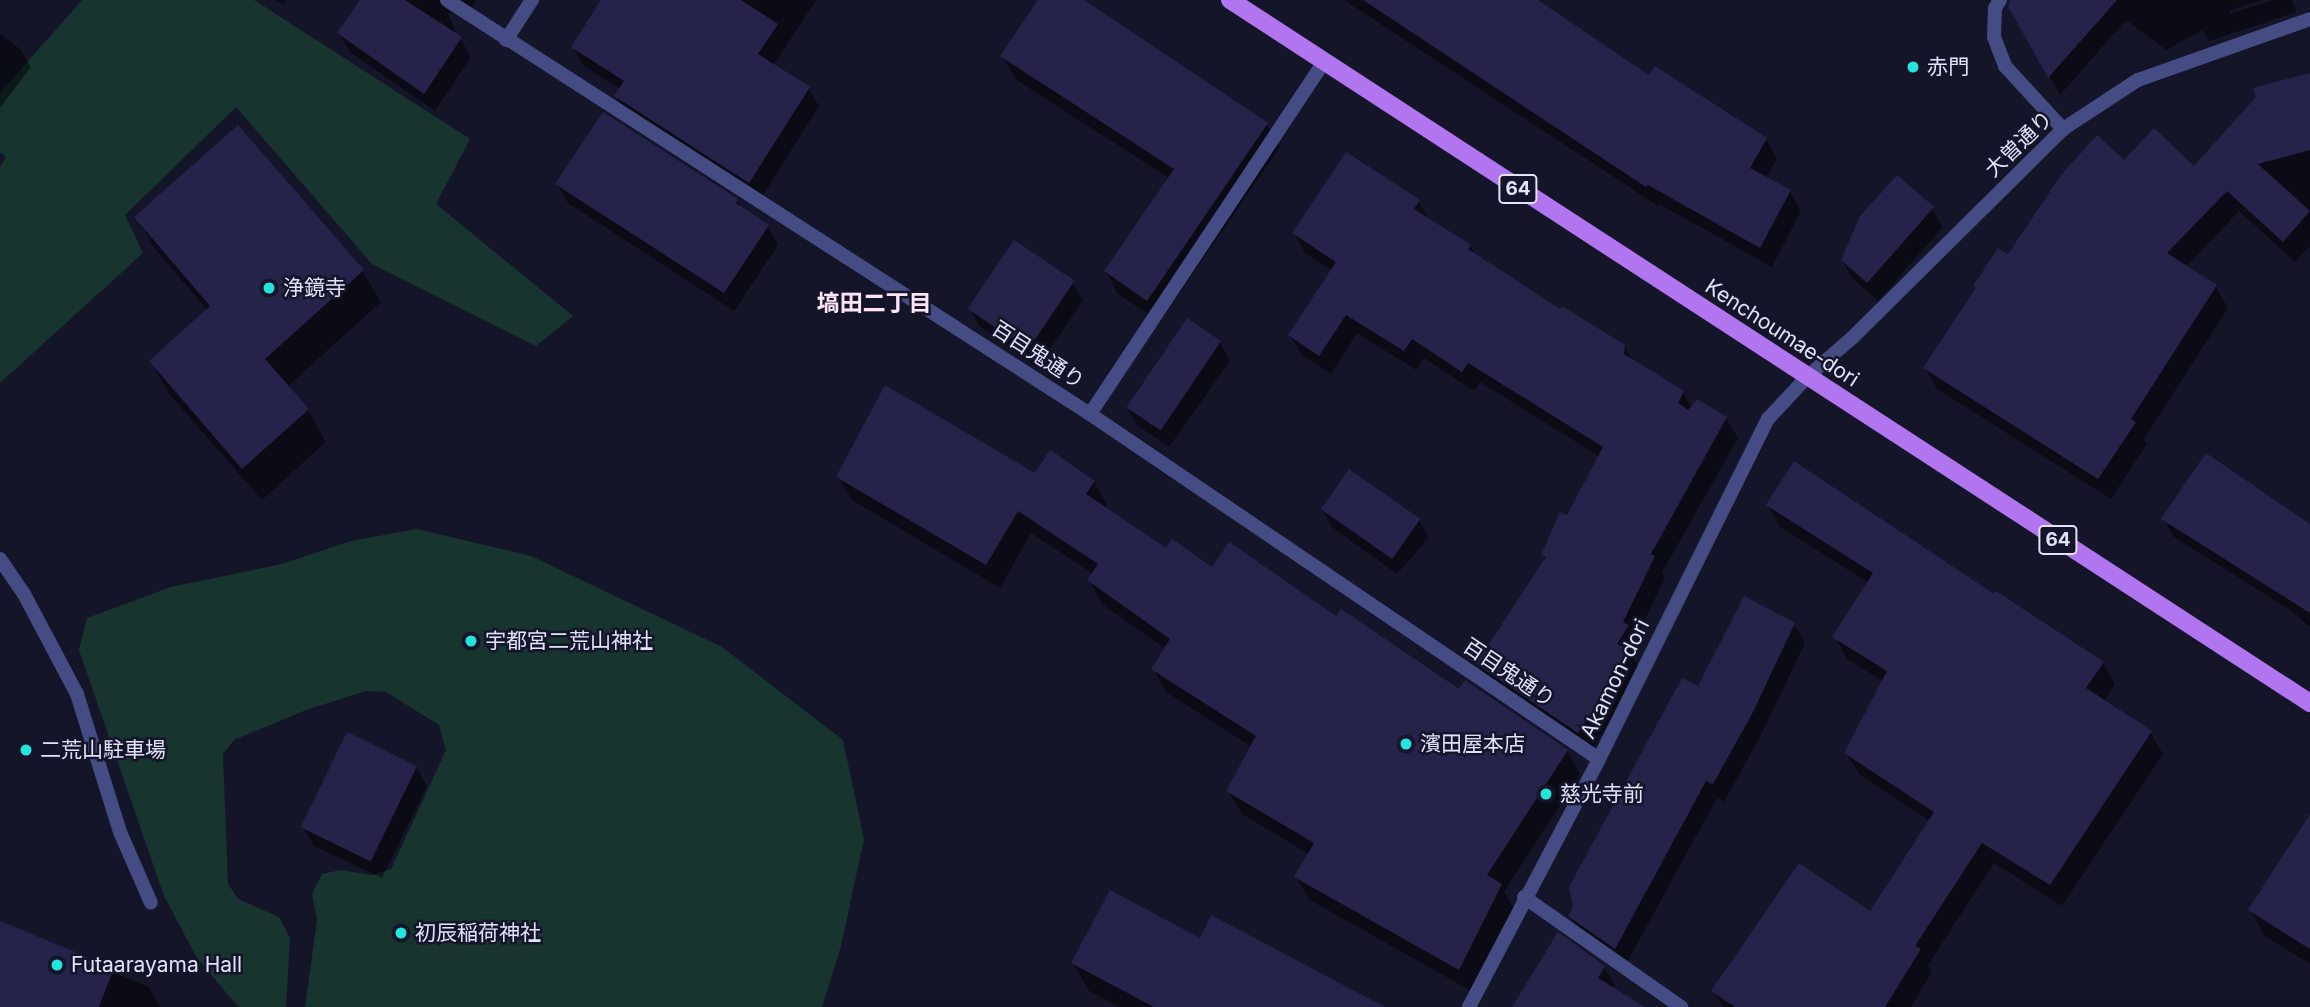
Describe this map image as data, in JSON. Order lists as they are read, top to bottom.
{
  "streets": {
    "main road": ["64", "Kenchoumae-dori"],
    "street": ["大曽通り", "百目鬼通り", "Akamon-dori"]
  },
  "crossings": [
    ["大曽通り", "Kenchoumae-dori"],
    ["大曽通り", "Akamon-dori"],
    ["Kenchoumae-dori", "Akamon-dori"],
    ["百目鬼通り", "Akamon-dori"]
  ],
  "districts": ["塙田二丁目"],
  "places": [
    "赤門",
    "浄鏡寺",
    "宇都宮二荒山神社",
    "濱田屋本店",
    "二荒山駐車場",
    "慈光寺前",
    "初辰稲荷神社",
    "Futaarayama Hall"
  ]
}
